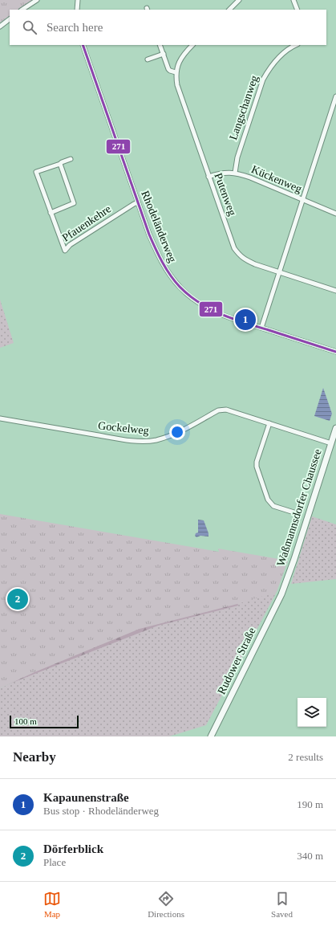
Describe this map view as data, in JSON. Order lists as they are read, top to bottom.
{
  "streets": {
    "street": [
      "Langschanweg",
      "Kückenweg",
      "Putenweg",
      "Pfauenkehre",
      "Rhodeländerweg",
      "Gockelweg",
      "Waßmannsdorfer Chaussee",
      "Rudower Straße"
    ]
  },
  "crossings": [
    ["Langschanweg", "Kückenweg"],
    ["Kückenweg", "Putenweg"],
    ["Pfauenkehre", "Rhodeländerweg"],
    ["Gockelweg", "Waßmannsdorfer Chaussee"],
    ["Waßmannsdorfer Chaussee", "Rudower Straße"]
  ],
  "lines": ["transit line 271"],
  "scale_bar": "100 m",
  "page": {
    "search": "Search here",
    "pins": ["1", "2"],
    "scale": "100 m",
    "heading": ["Nearby", "2 results"],
    "list": [
      {
        "mark": "1",
        "name": "Kapaunenstraße",
        "note": "Bus stop · Rhodeländerweg",
        "value": "190 m"
      },
      {
        "mark": "2",
        "name": "Dörferblick",
        "note": "Place",
        "value": "340 m"
      }
    ],
    "nav": ["Map", "Directions", "Saved"]
  }
}
